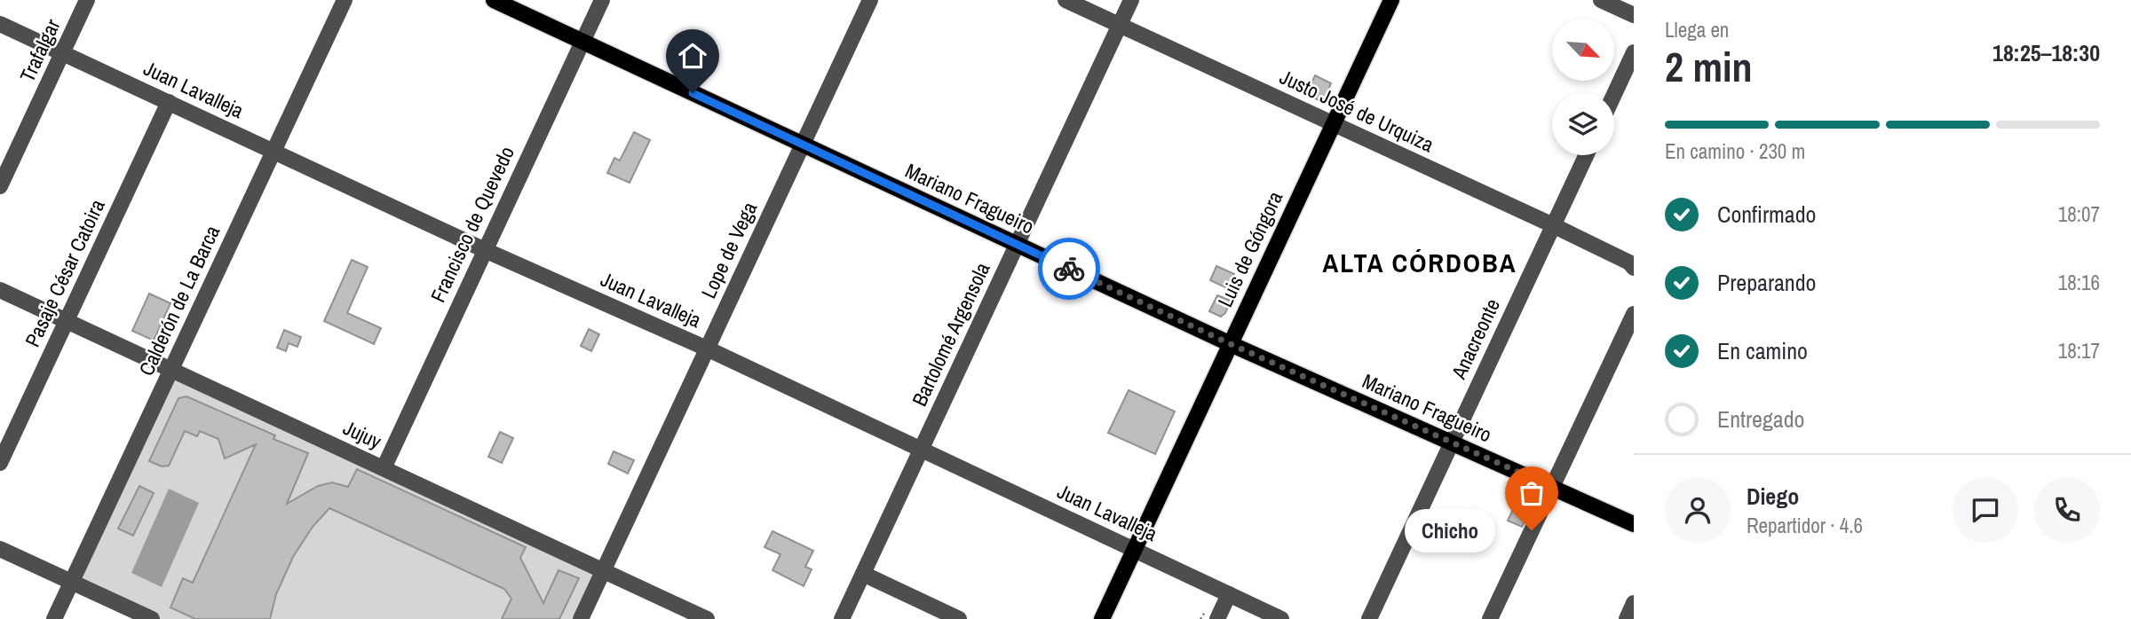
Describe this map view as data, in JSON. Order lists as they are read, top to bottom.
{
  "streets": {
    "main road": ["Mariano Fragueiro", "Luis de Góngora"],
    "street": [
      "Trafalgar",
      "Juan Lavalleja",
      "Justo José de Urquiza",
      "Francisco de Quevedo",
      "Lope de Vega",
      "Pasaje César Catoira",
      "Calderón de La Barca",
      "Bartolomé Argensola",
      "Anacreonte",
      "Jujuy"
    ]
  },
  "crossings": [
    ["Trafalgar", "Juan Lavalleja"],
    ["Juan Lavalleja", "Francisco de Quevedo"],
    ["Juan Lavalleja", "Luis de Góngora"],
    ["Juan Lavalleja", "Lope de Vega"],
    ["Juan Lavalleja", "Pasaje César Catoira"],
    ["Juan Lavalleja", "Calderón de La Barca"],
    ["Juan Lavalleja", "Bartolomé Argensola"],
    ["Justo José de Urquiza", "Luis de Góngora"],
    ["Justo José de Urquiza", "Bartolomé Argensola"],
    ["Justo José de Urquiza", "Anacreonte"],
    ["Mariano Fragueiro", "Francisco de Quevedo"],
    ["Mariano Fragueiro", "Luis de Góngora"],
    ["Mariano Fragueiro", "Lope de Vega"],
    ["Mariano Fragueiro", "Bartolomé Argensola"],
    ["Mariano Fragueiro", "Anacreonte"],
    ["Francisco de Quevedo", "Jujuy"],
    ["Lope de Vega", "Jujuy"],
    ["Pasaje César Catoira", "Jujuy"],
    ["Calderón de La Barca", "Jujuy"]
  ],
  "districts": ["ALTA CÓRDOBA"],
  "places": ["Chicho"],
  "north": "bottom right",
  "page": {
    "heading": ["2 min", "Llega en", "18:25–18:30"],
    "panel": ["Diego", "Repartidor · 4.6"],
    "bar": "En camino · 230 m",
    "list": [
      ["Confirmado", "18:07"],
      ["Preparando", "18:16"],
      ["En camino", "18:17"],
      "Entregado"
    ],
    "bubble": "Chicho"
  }
}
